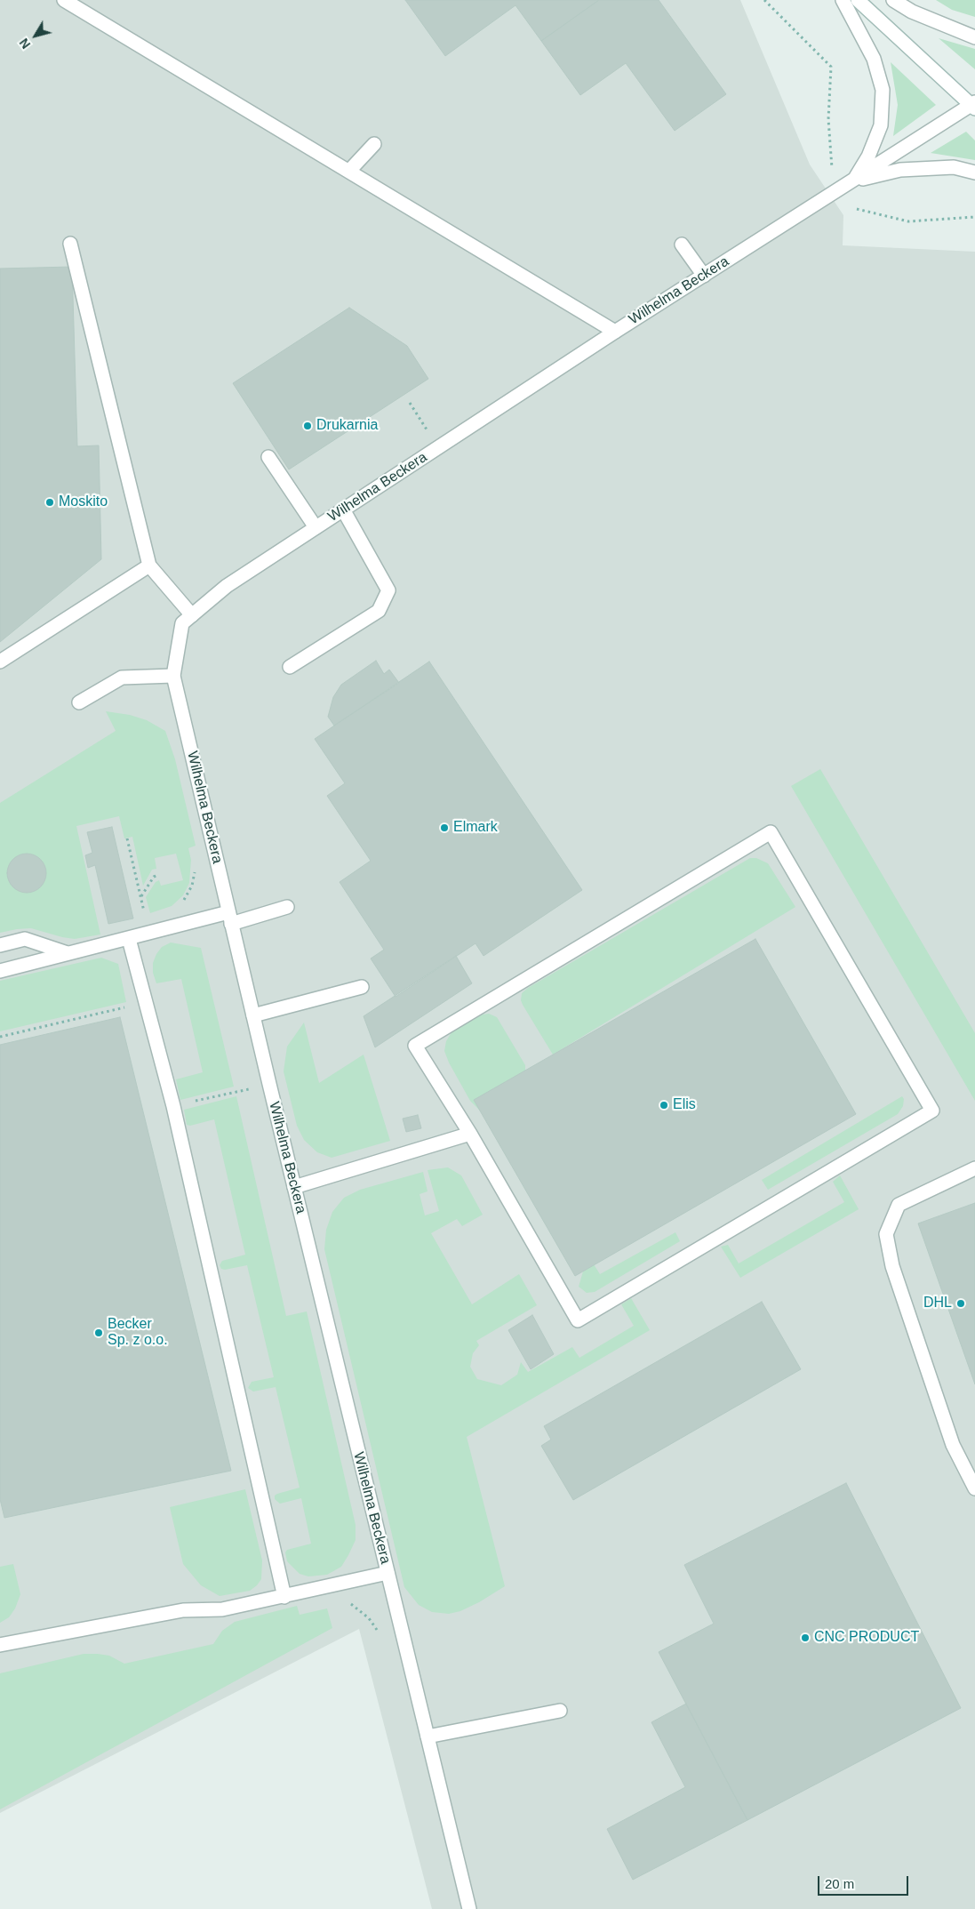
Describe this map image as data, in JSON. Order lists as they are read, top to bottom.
{
  "streets": {
    "street": ["Wilhelma Beckera"]
  },
  "places": [
    "Drukarnia",
    "Moskito",
    "Elmark",
    "Elis",
    "DHL",
    "Becker Sp. z o.o.",
    "CNC PRODUCT"
  ],
  "scale_bar": "20 m",
  "north": "bottom left"
}
